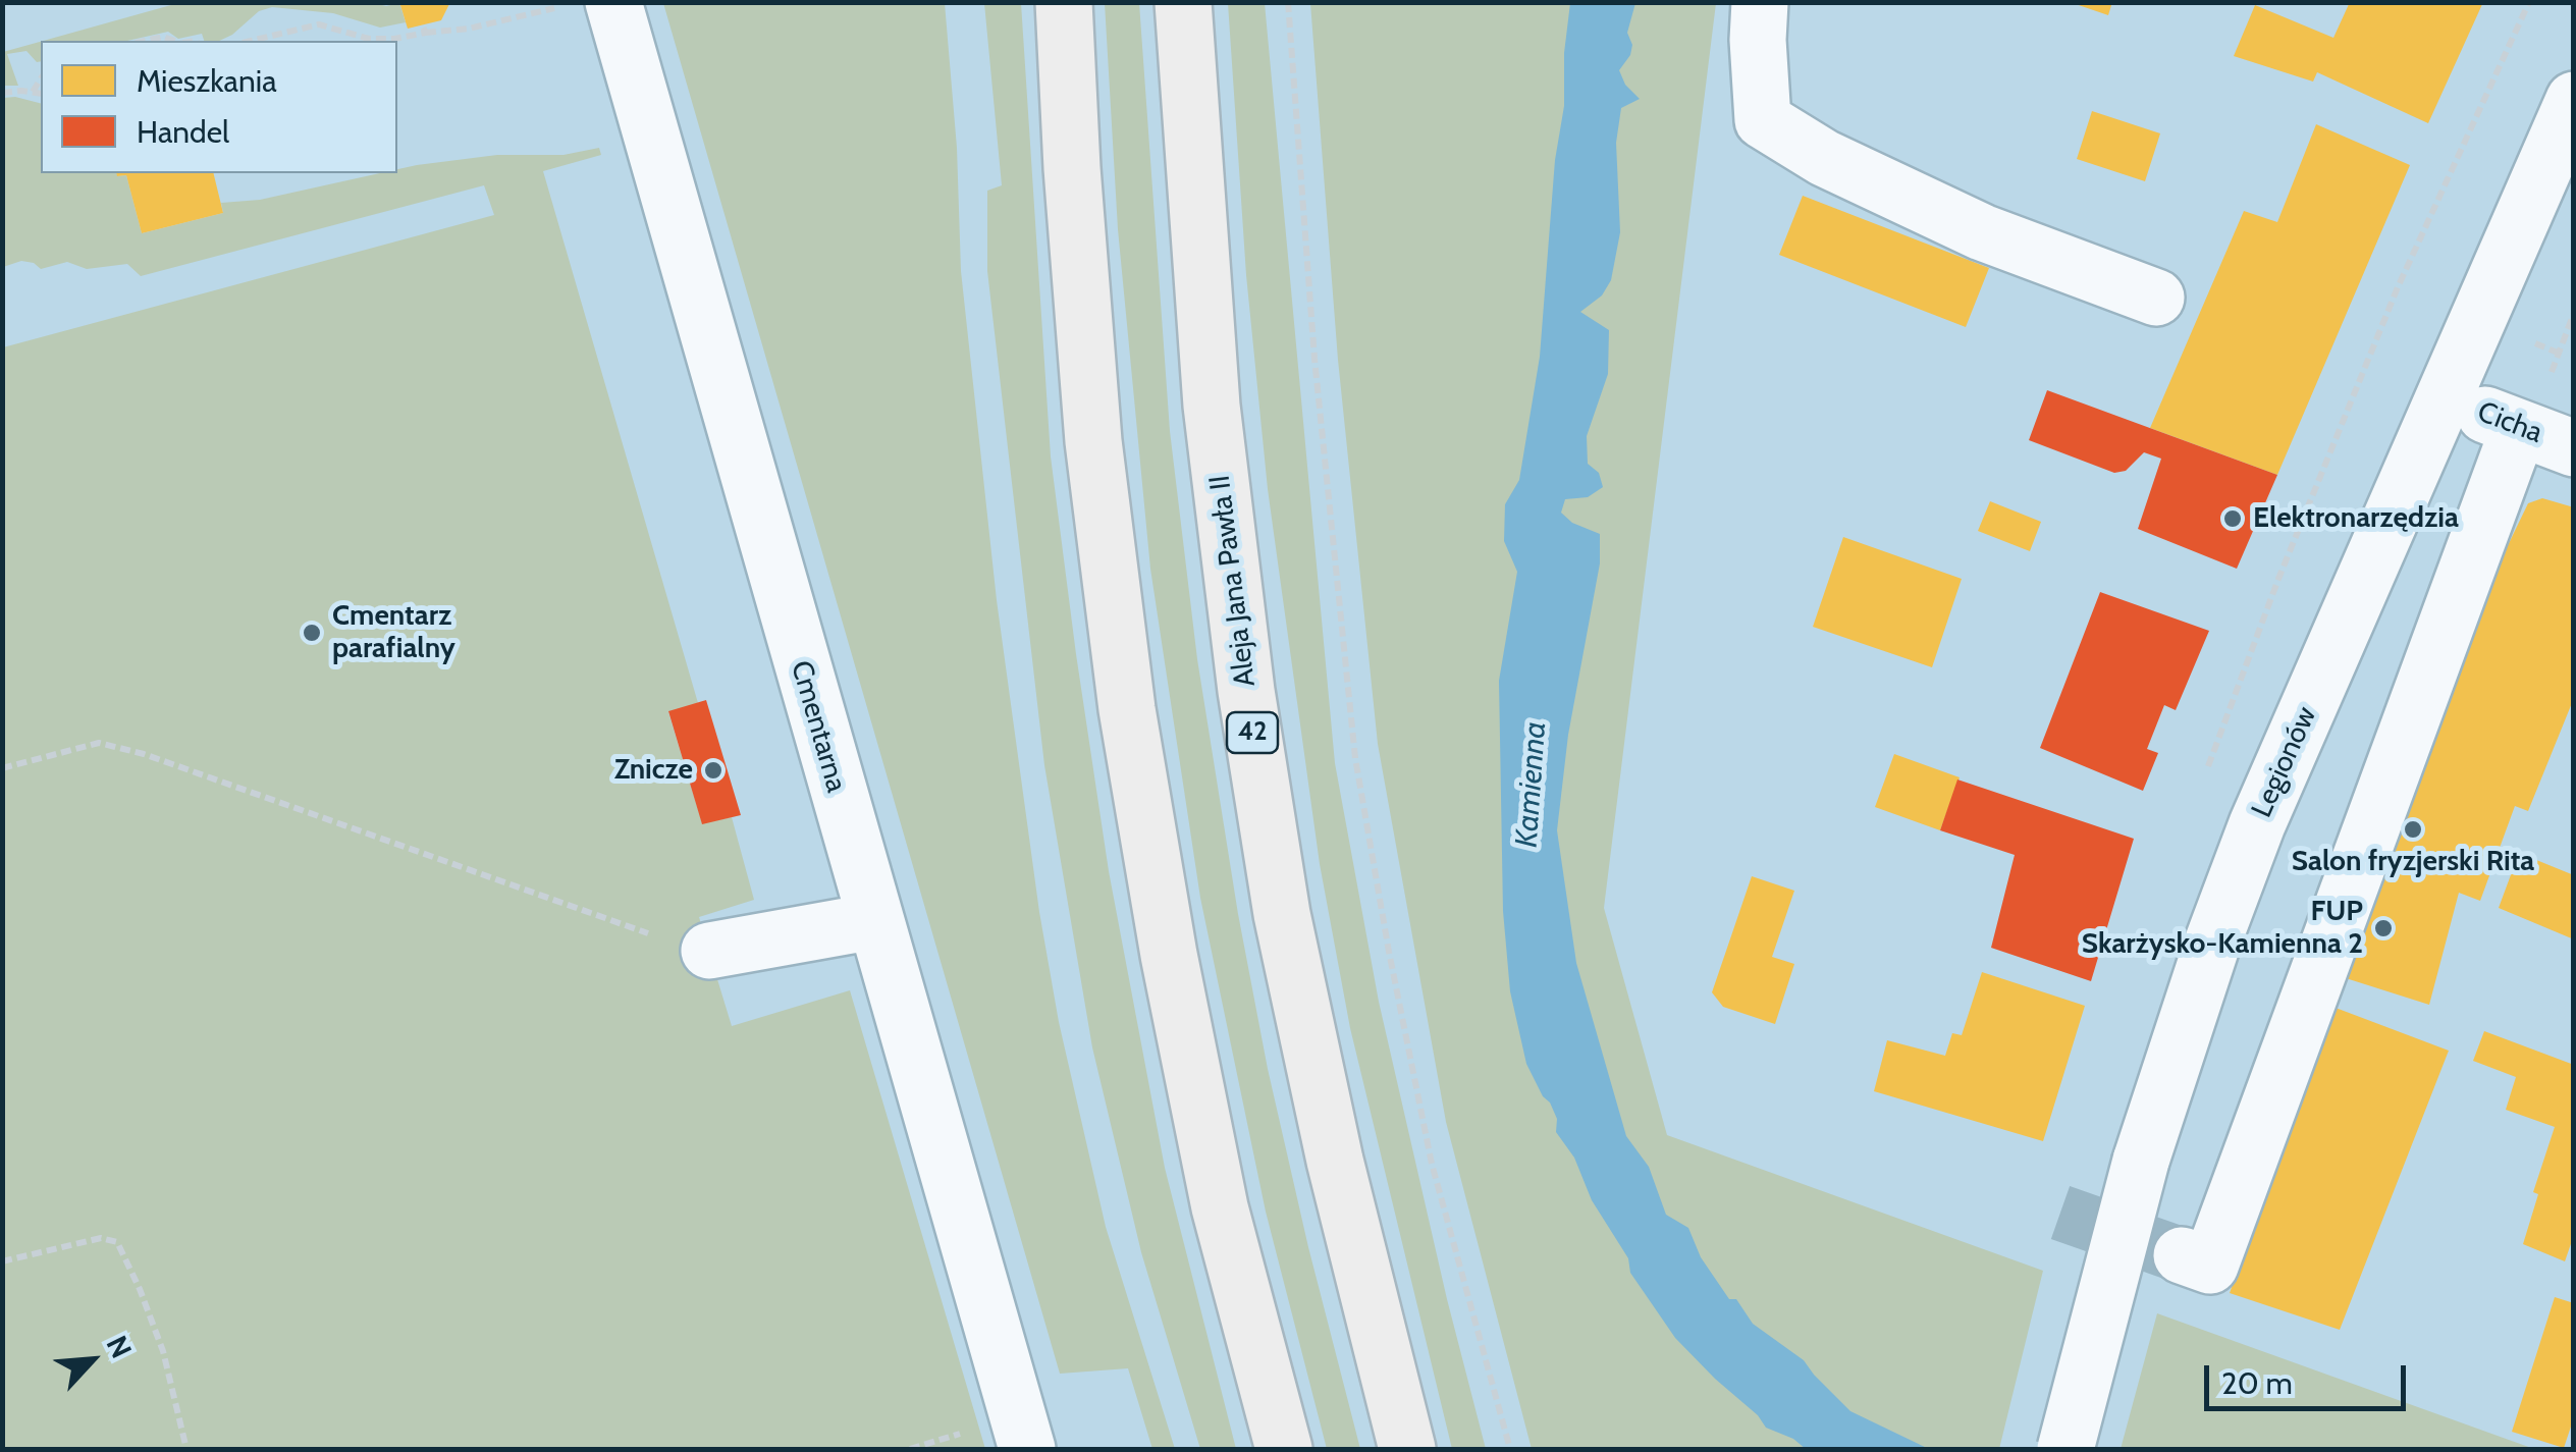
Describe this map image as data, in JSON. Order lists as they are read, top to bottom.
{
  "streets": {
    "main road": ["Aleja Jana Pawła II", "42"],
    "street": ["Cicha", "Cmentarna", "Legionów"]
  },
  "crossings": [
    ["Cicha", "Legionów"]
  ],
  "water": ["Kamienna"],
  "places": [
    "Elektronarzędzia",
    "Cmentarz parafialny",
    "Znicze",
    "Salon fryzjerski Rita",
    "FUP Skarżysko-Kamienna 2"
  ],
  "legend": ["Mieszkania", "Handel"],
  "scale_bar": "20 m",
  "north": "top right"
}
